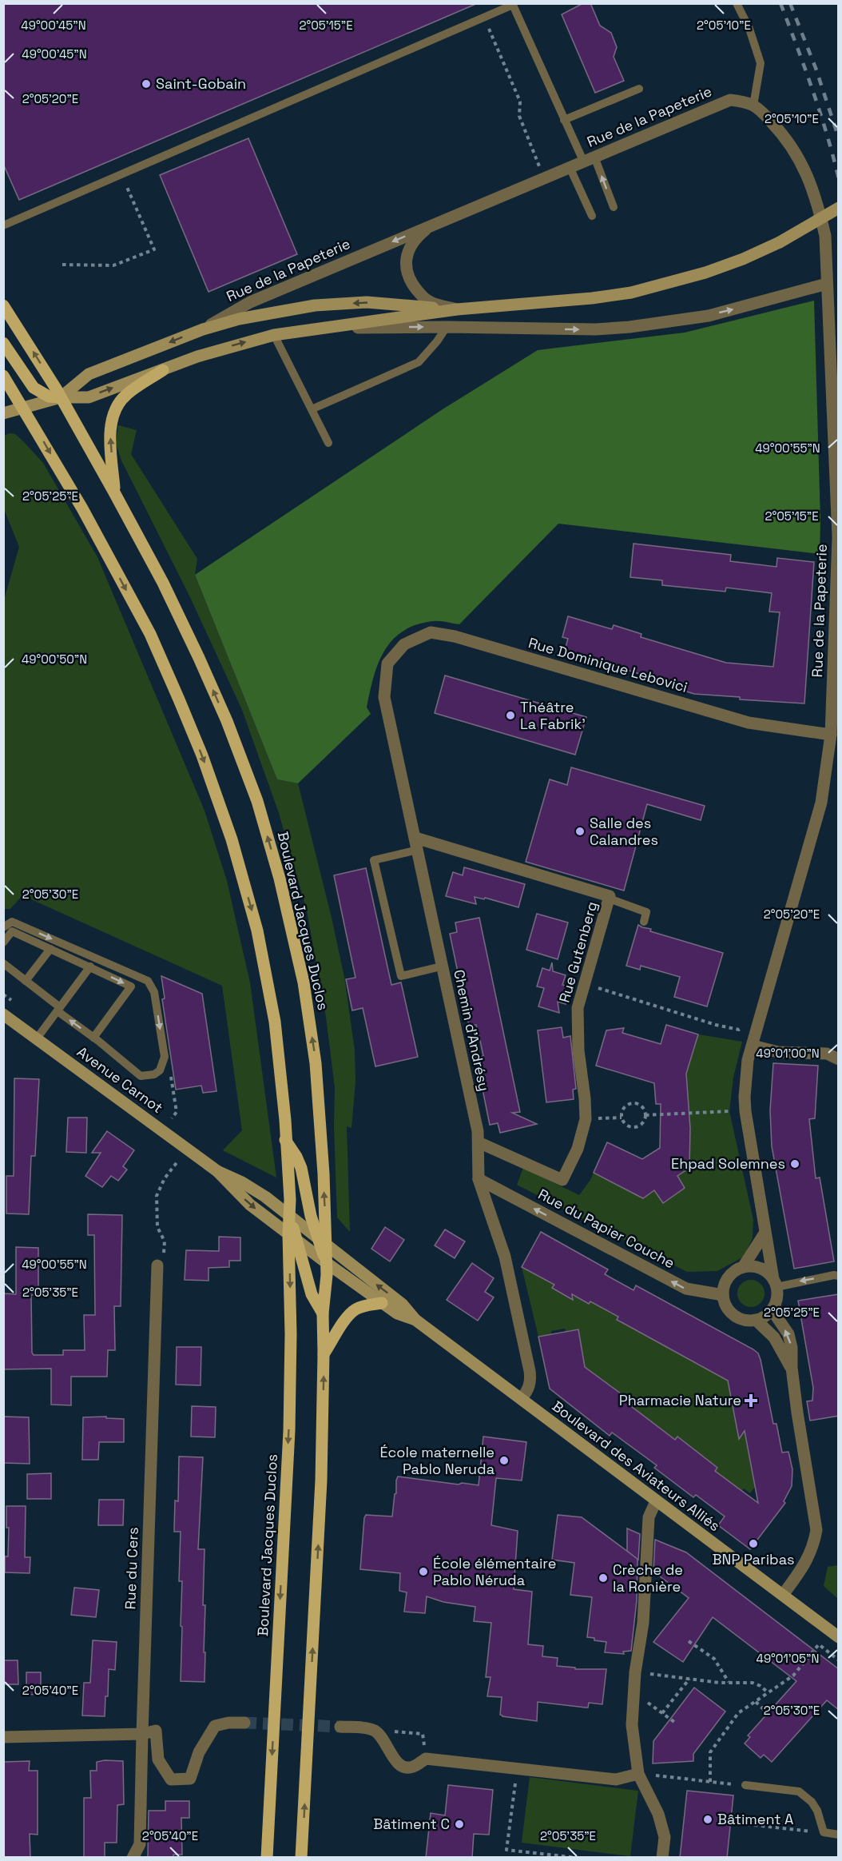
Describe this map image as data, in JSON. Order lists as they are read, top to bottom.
{
  "streets": {
    "main road": ["Boulevard Jacques Duclos", "Avenue Carnot", "Boulevard des Aviateurs Alliés"],
    "street": [
      "Rue de la Papeterie",
      "Rue Dominique Lebovici",
      "Rue Gutenberg",
      "Chemin d'Andrésy",
      "Rue du Papier Couche",
      "Rue du Cers"
    ]
  },
  "crossings": [
    ["Rue de la Papeterie", "Rue Dominique Lebovici"],
    ["Rue de la Papeterie", "Rue du Papier Couche"],
    ["Rue Dominique Lebovici", "Chemin d'Andrésy"],
    ["Boulevard Jacques Duclos", "Avenue Carnot"],
    ["Boulevard Jacques Duclos", "Boulevard des Aviateurs Alliés"],
    ["Rue Gutenberg", "Chemin d'Andrésy"],
    ["Chemin d'Andrésy", "Rue du Papier Couche"],
    ["Chemin d'Andrésy", "Boulevard des Aviateurs Alliés"],
    ["Avenue Carnot", "Boulevard des Aviateurs Alliés"]
  ],
  "one_way": ["Rue du Papier Couche"],
  "places": {
    "other": [
      "Saint-Gobain",
      "Théâtre La Fabrik'",
      "Salle des Calandres",
      "Ehpad Solemnes",
      "École maternelle Pablo Neruda",
      "BNP Paribas",
      "École élémentaire Pablo Néruda",
      "Crèche de la Ronière",
      "Bâtiment A",
      "Bâtiment C"
    ],
    "health": ["Pharmacie Nature"]
  },
  "coordinates": [
    "49°00'45\"N",
    "2°05'15\"E",
    "2°05'10\"E",
    "2°05'20\"E",
    "49°00'55\"N",
    "2°05'25\"E",
    "49°00'50\"N",
    "2°05'30\"E",
    "49°01'00\"N",
    "2°05'35\"E",
    "49°01'05\"N",
    "2°05'40\"E"
  ]
}
